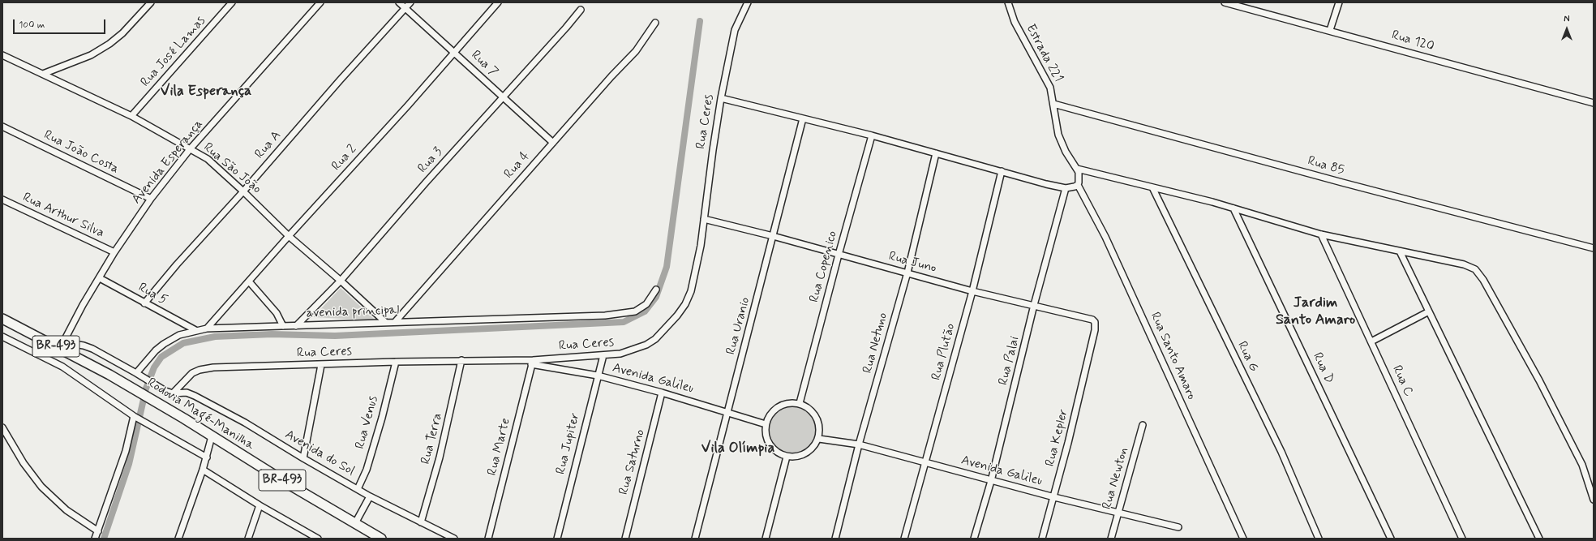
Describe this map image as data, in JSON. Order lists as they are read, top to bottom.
{
  "streets": {
    "highway": ["BR-493", "Rodovia Magé-Manilha"],
    "street": [
      "Rua 120",
      "Rua José Lamas",
      "Estrada 221",
      "Rua 7",
      "Rua Ceres",
      "Rua A",
      "Rua João Costa",
      "Rua 2",
      "Rua 3",
      "Avenida Esperança",
      "Rua 4",
      "Rua 85",
      "Rua São João",
      "Rua Arthur Silva",
      "Rua Juno",
      "Rua Copenico",
      "Rua 5",
      "avenida principal",
      "Rua Uranio",
      "Rua Netuno",
      "Rua Plutão",
      "Rua Santo Amaro",
      "Rua G",
      "Rua Palai",
      "Rua D",
      "Avenida Galileu",
      "Rua C",
      "Rua Venus",
      "Rua Kepler",
      "Rua Terra",
      "Rua Jupiter",
      "Rua Marte",
      "Avenida do Sol",
      "Rua Saturno",
      "Rua Newton"
    ]
  },
  "crossings": [
    ["Rua José Lamas", "Rua São João"],
    ["Estrada 221", "Rua 85"],
    ["Rua 7", "Rua A"],
    ["Rua 7", "Rua 2"],
    ["Rua 7", "Rua 3"],
    ["Rua 7", "Rua 4"],
    ["Rua Ceres", "Rua Juno"],
    ["Rua Ceres", "Avenida Galileu"],
    ["Rua Ceres", "Rua Venus"],
    ["Rua Ceres", "Rua Terra"],
    ["Rua Ceres", "Rua Jupiter"],
    ["Rua Ceres", "Rua Marte"],
    ["Rua Ceres", "Avenida do Sol"],
    ["Rua A", "Rua São João"],
    ["Rua A", "Rua 5"],
    ["Rua João Costa", "Avenida Esperança"],
    ["Rua 2", "Rua São João"],
    ["Rua 2", "avenida principal"],
    ["Rua 3", "Rua São João"],
    ["Rua 3", "avenida principal"],
    ["Avenida Esperança", "Rua São João"],
    ["Avenida Esperança", "Rua Arthur Silva"],
    ["Avenida Esperança", "Rua 5"],
    ["Rua 4", "avenida principal"],
    ["Rua São João", "avenida principal"],
    ["Rua Juno", "Rua Copenico"],
    ["Rua Juno", "Rua Uranio"],
    ["Rua Juno", "Rua Netuno"],
    ["Rua Juno", "Rua Plutão"],
    ["Rua Juno", "Rua Palai"],
    ["Rua Juno", "Rua Kepler"],
    ["Rua Copenico", "Avenida Galileu"],
    ["Rua 5", "avenida principal"],
    ["avenida principal", "Avenida do Sol"],
    ["Rua Uranio", "Avenida Galileu"],
    ["Rua Netuno", "Avenida Galileu"],
    ["Rua Plutão", "Avenida Galileu"],
    ["Rua Palai", "Avenida Galileu"],
    ["Avenida Galileu", "Rua Kepler"],
    ["Avenida Galileu", "Rua Jupiter"],
    ["Avenida Galileu", "Rua Marte"],
    ["Avenida Galileu", "Rua Saturno"],
    ["Avenida Galileu", "Rua Newton"],
    ["Rua Venus", "Avenida do Sol"],
    ["Rua Terra", "Avenida do Sol"]
  ],
  "districts": ["Vila Esperança", "Jardim Santo Amaro", "Vila Olímpia"],
  "scale_bar": "100 m",
  "north": "top"
}
